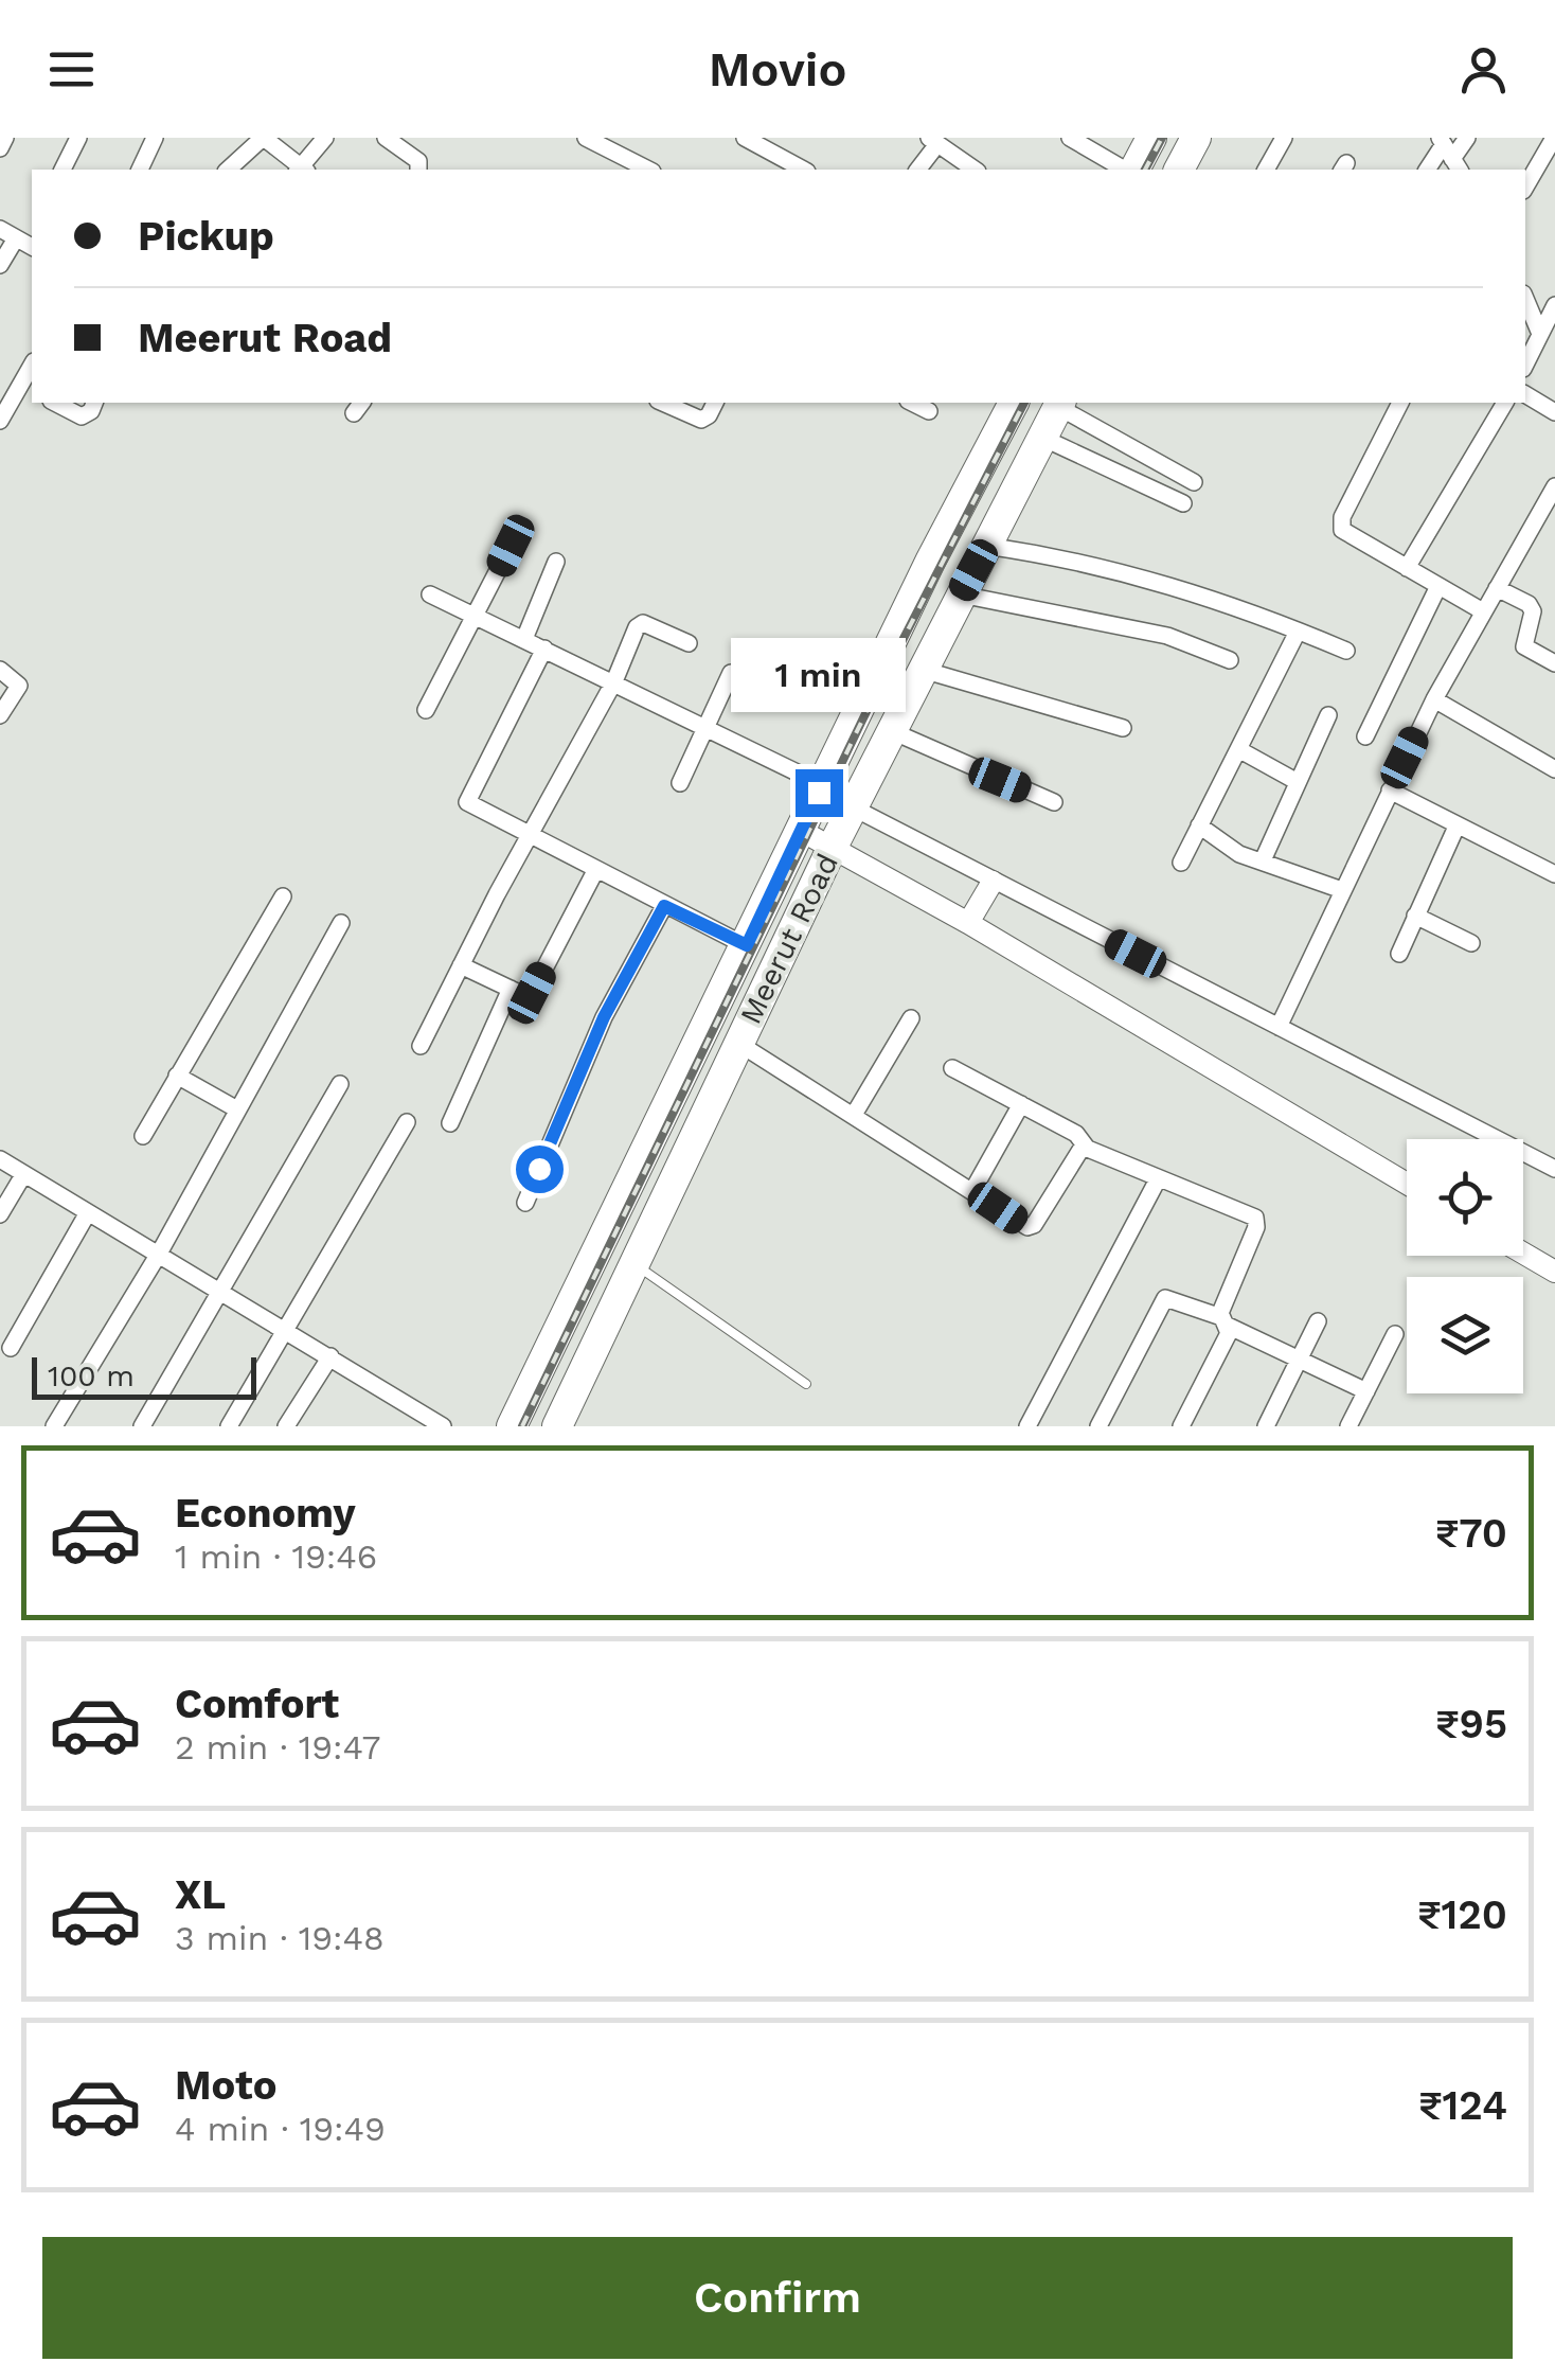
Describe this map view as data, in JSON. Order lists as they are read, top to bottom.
{
  "streets": {
    "highway": ["Meerut Road"]
  },
  "scale_bar": "100 m",
  "page": {
    "header": "Movio",
    "banner": ["Pickup", "Meerut Road"],
    "bubble": "1 min",
    "scale": "100 m",
    "list": [
      {
        "name": "Economy",
        "note": "1 min · 19:46",
        "value": "₹70"
      },
      {
        "name": "Comfort",
        "note": "2 min · 19:47",
        "value": "₹95"
      },
      {
        "name": "XL",
        "note": "3 min · 19:48",
        "value": "₹120"
      },
      {
        "name": "Moto",
        "note": "4 min · 19:49",
        "value": "₹124"
      }
    ],
    "buttons": "Confirm"
  }
}
